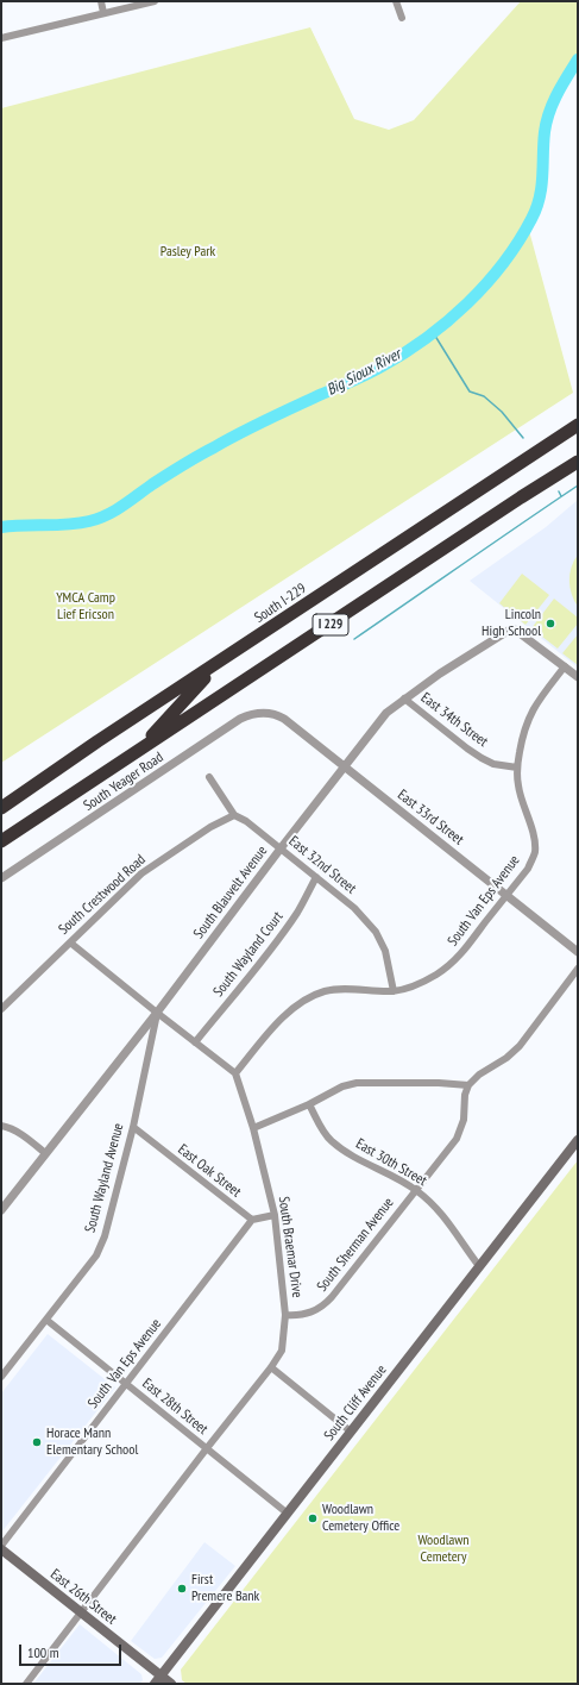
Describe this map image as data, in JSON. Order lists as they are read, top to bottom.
{
  "streets": {
    "highway": ["South I-229", "I 229"],
    "main road": ["South Cliff Avenue", "East 26th Street"],
    "street": [
      "East 34th Street",
      "South Yeager Road",
      "East 33rd Street",
      "East 32nd Street",
      "South Blauvelt Avenue",
      "South Crestwood Road",
      "South Van Eps Avenue",
      "South Wayland Court",
      "East 30th Street",
      "East Oak Street",
      "South Wayland Avenue",
      "South Sherman Avenue",
      "South Braemar Drive",
      "East 28th Street"
    ]
  },
  "crossings": [
    ["East 34th Street", "South Blauvelt Avenue"],
    ["East 34th Street", "South Van Eps Avenue"],
    ["South Yeager Road", "East 33rd Street"],
    ["East 33rd Street", "South Blauvelt Avenue"],
    ["East 33rd Street", "South Van Eps Avenue"],
    ["East 32nd Street", "South Blauvelt Avenue"],
    ["East 32nd Street", "South Crestwood Road"],
    ["East 32nd Street", "South Van Eps Avenue"],
    ["East 32nd Street", "South Wayland Court"],
    ["South Blauvelt Avenue", "South Van Eps Avenue"],
    ["South Blauvelt Avenue", "South Wayland Avenue"],
    ["South Van Eps Avenue", "East Oak Street"],
    ["South Van Eps Avenue", "South Braemar Drive"],
    ["South Van Eps Avenue", "East 28th Street"],
    ["South Van Eps Avenue", "East 26th Street"],
    ["East 30th Street", "South Sherman Avenue"],
    ["East 30th Street", "South Cliff Avenue"],
    ["East Oak Street", "South Wayland Avenue"],
    ["South Wayland Avenue", "East 28th Street"],
    ["South Sherman Avenue", "South Braemar Drive"],
    ["South Cliff Avenue", "East 28th Street"],
    ["South Cliff Avenue", "East 26th Street"]
  ],
  "water": ["Big Sioux River"],
  "parks": ["Pasley Park", "YMCA Camp Lief Ericson", "Woodlawn Cemetery"],
  "places": [
    "Lincoln High School",
    "Horace Mann Elementary School",
    "Woodlawn Cemetery Office",
    "First Premere Bank"
  ],
  "scale_bar": "100 m"
}
